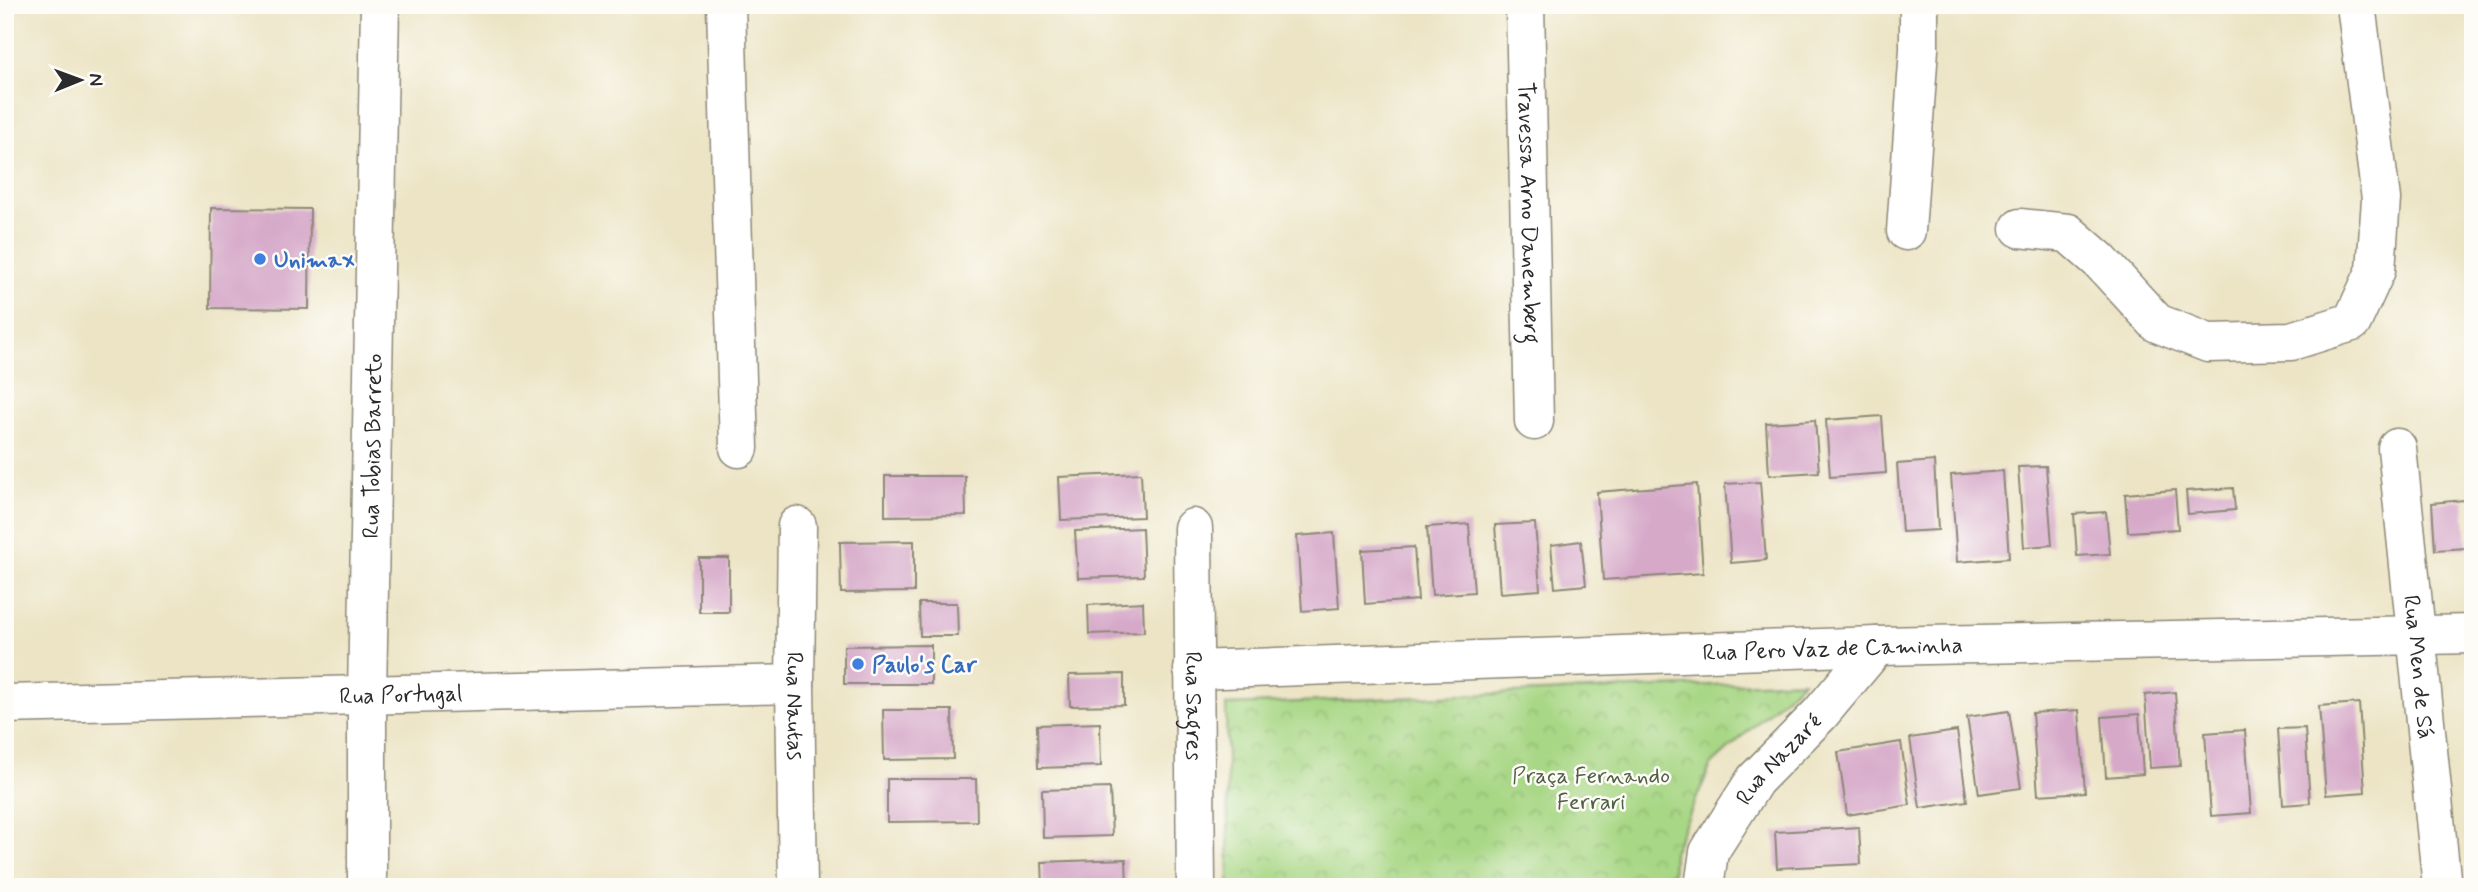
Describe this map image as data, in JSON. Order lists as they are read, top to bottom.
{
  "streets": {
    "street": [
      "Travessa Arno Danemberg",
      "Rua Tobias Barreto",
      "Rua Pero Vaz de Caminha",
      "Rua Men de Sá",
      "Rua Portugal",
      "Rua Nautas",
      "Rua Sagres",
      "Rua Nazaré"
    ]
  },
  "crossings": [
    ["Rua Tobias Barreto", "Rua Portugal"],
    ["Rua Pero Vaz de Caminha", "Rua Men de Sá"],
    ["Rua Pero Vaz de Caminha", "Rua Sagres"],
    ["Rua Pero Vaz de Caminha", "Rua Nazaré"],
    ["Rua Portugal", "Rua Nautas"]
  ],
  "parks": ["Praça Fernando Ferrari"],
  "places": ["Unimax", "Paulo's Car"],
  "north": "right"
}
